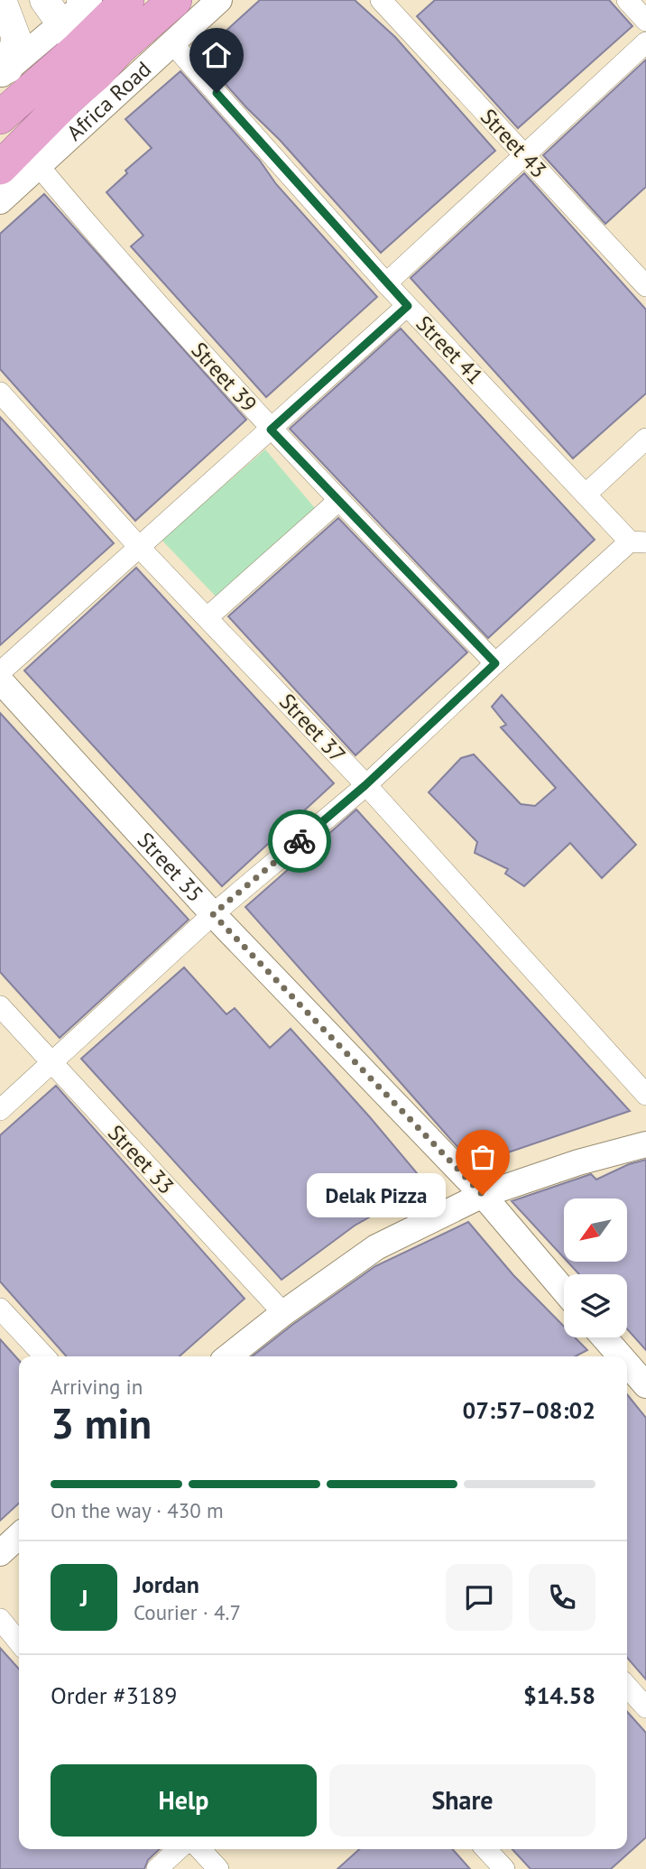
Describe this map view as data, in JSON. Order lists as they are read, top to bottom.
{
  "streets": {
    "highway": ["Africa Road"],
    "street": [
      "Street 43",
      "Street 41",
      "Street 39",
      "Street 37",
      "Street 35",
      "Street 33"
    ]
  },
  "crossings": [
    ["Africa Road", "Street 41"],
    ["Africa Road", "Street 39"]
  ],
  "places": ["Delak Pizza"],
  "north": "bottom left",
  "page": {
    "bubble": "Delak Pizza",
    "heading": ["3 min", "Arriving in", "07:57–08:02"],
    "panel": [
      "Jordan",
      "Courier · 4.7",
      "Order #3189",
      "$14.58"
    ],
    "bar": "On the way · 430 m",
    "round": "J",
    "buttons": ["Help", "Share"]
  }
}
